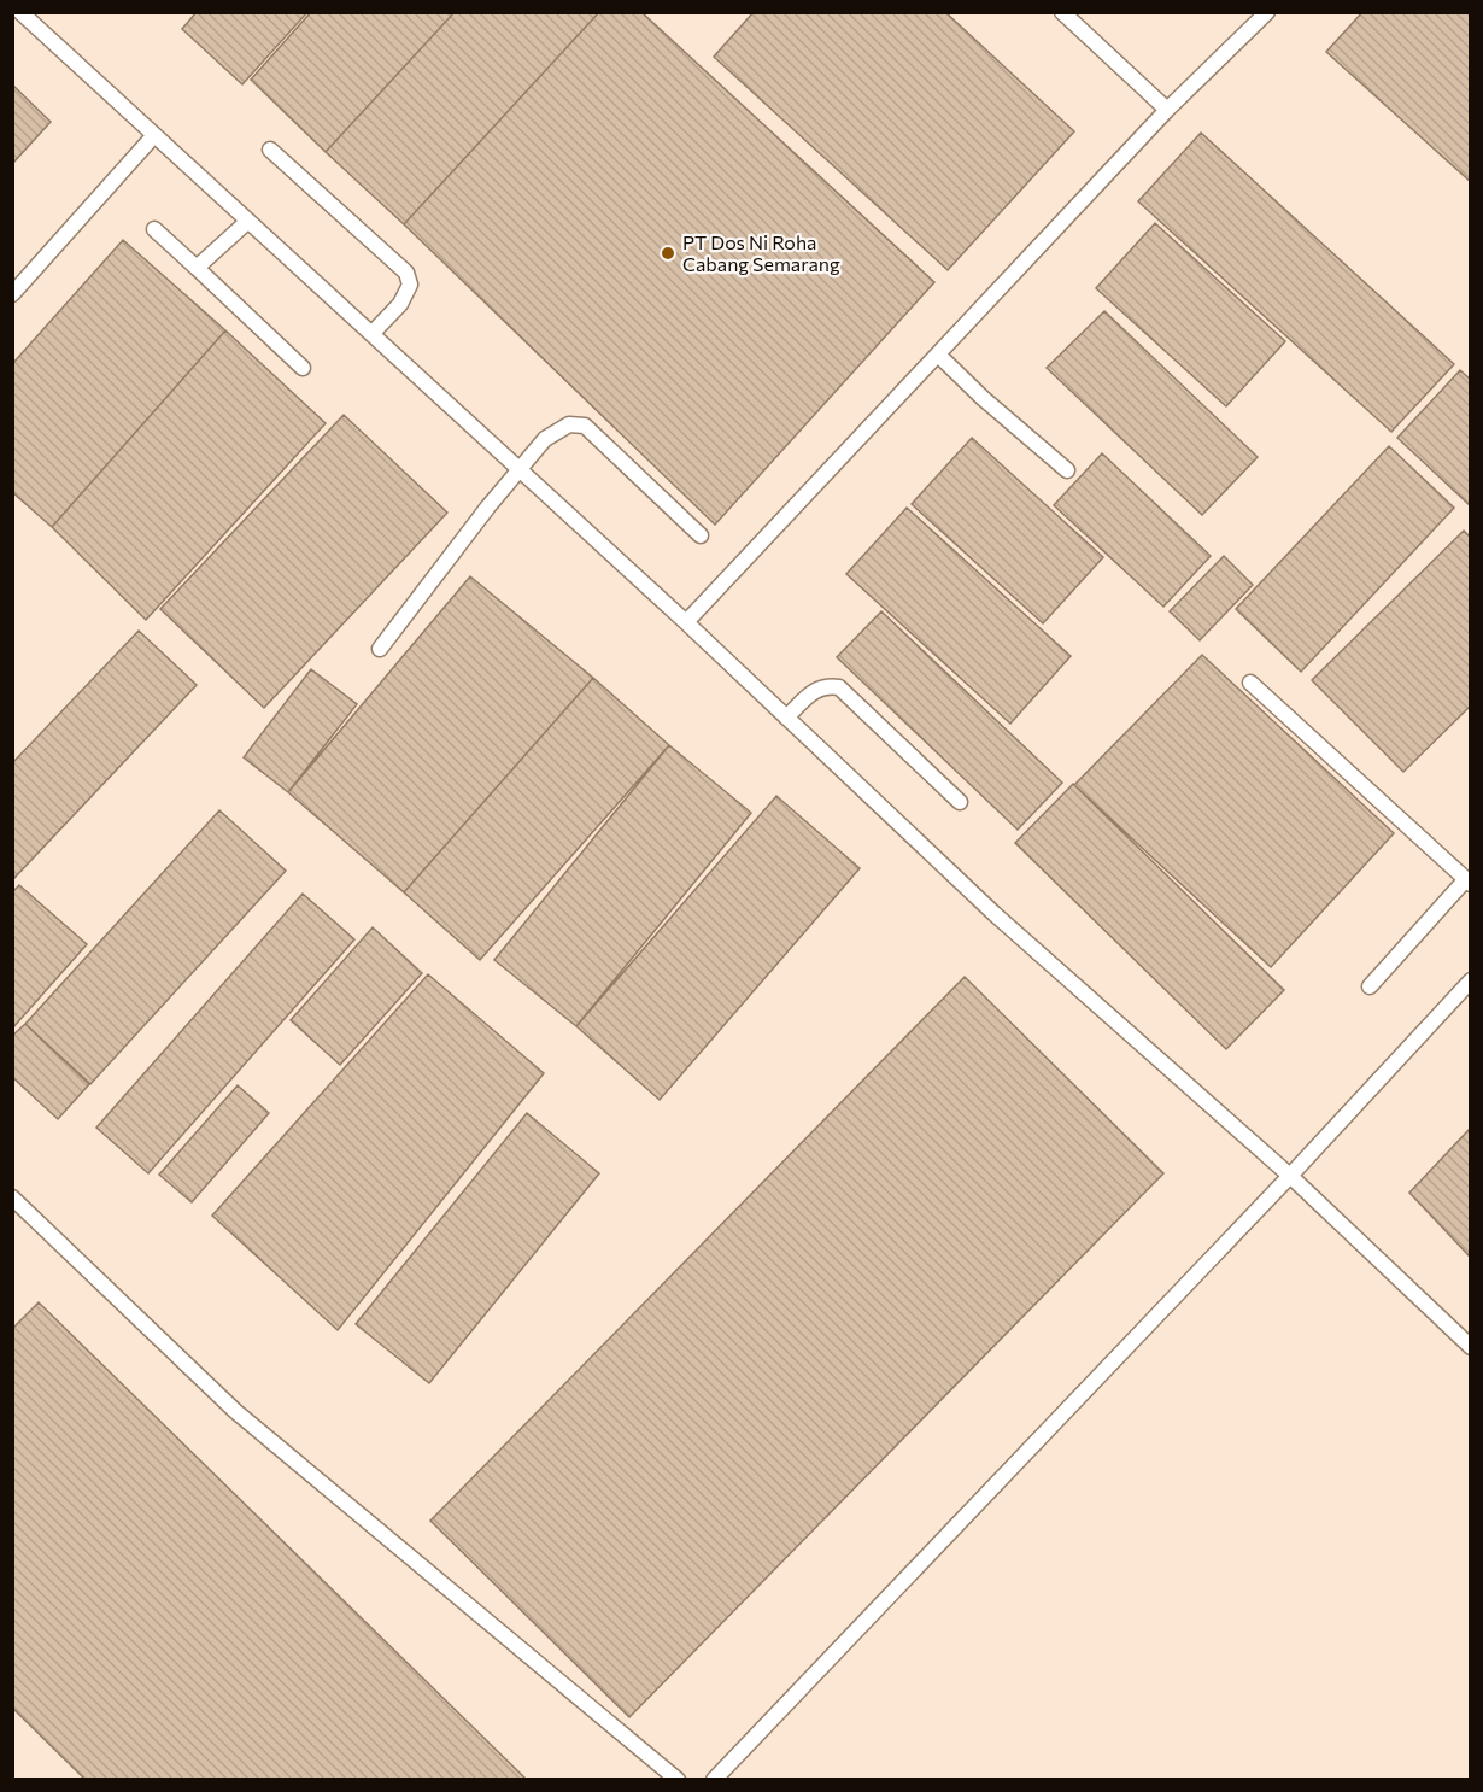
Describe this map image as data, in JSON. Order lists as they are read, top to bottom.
{
  "places": ["PT Dos Ni Roha Cabang Semarang"]
}
